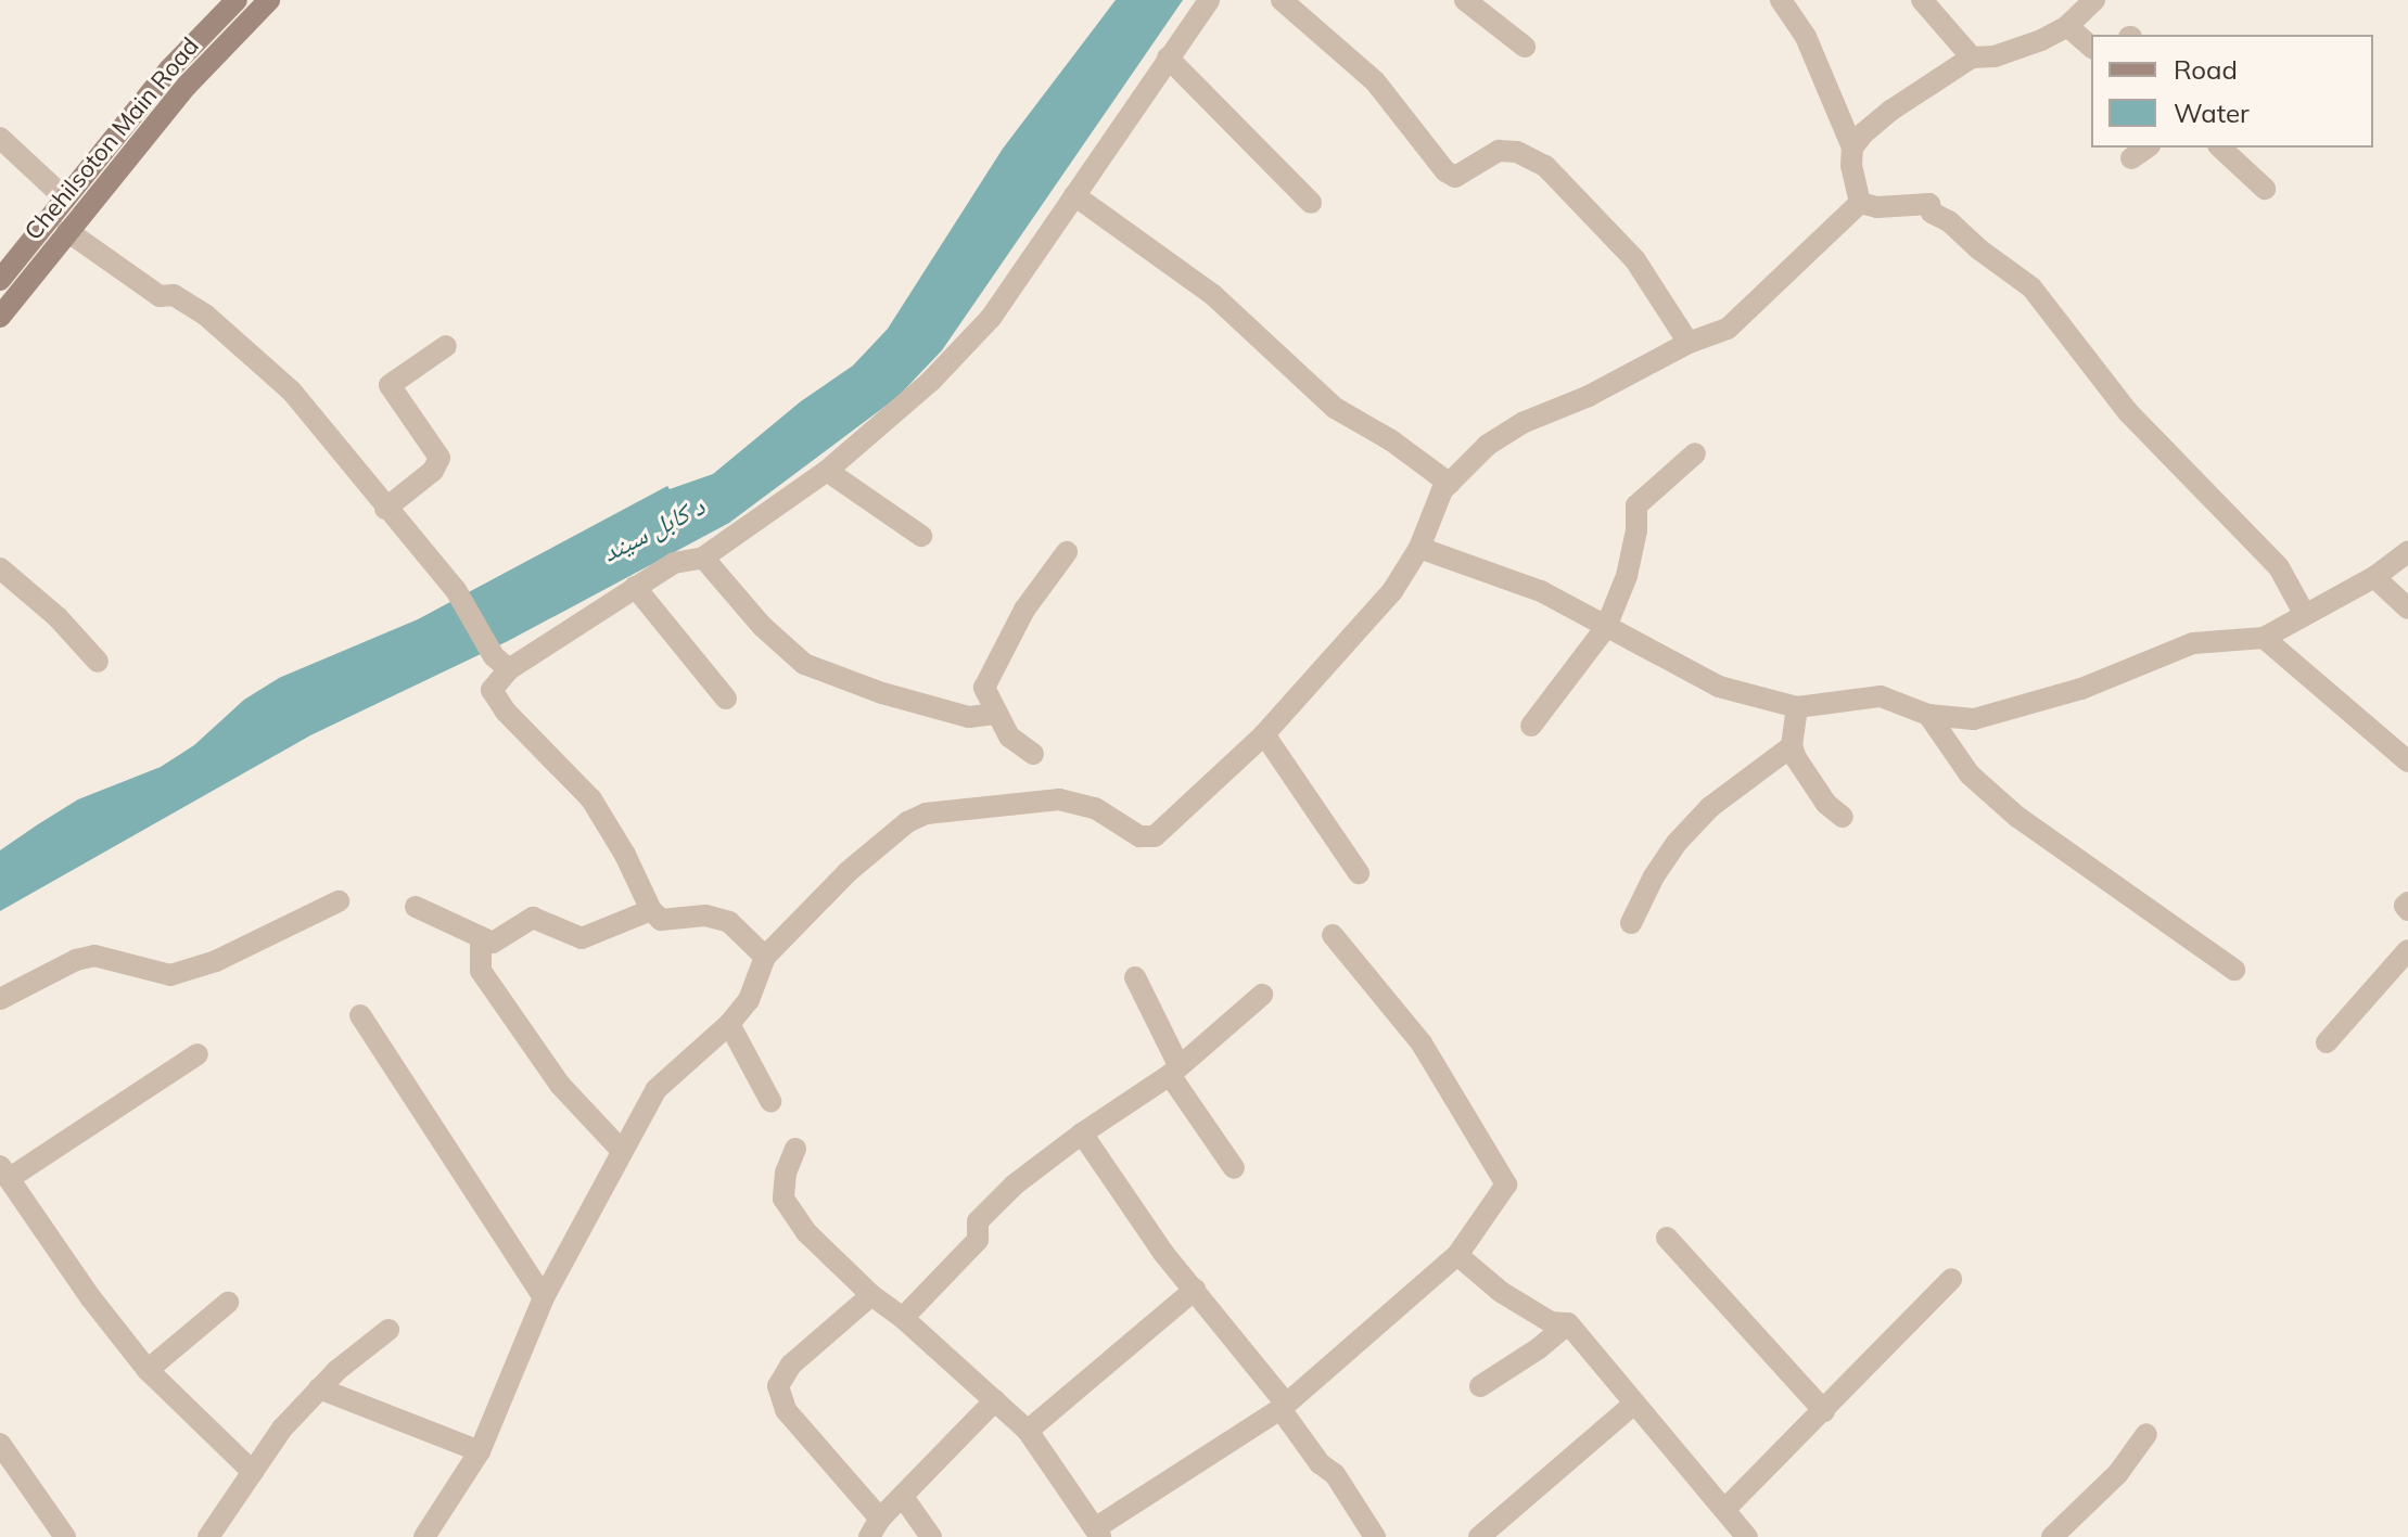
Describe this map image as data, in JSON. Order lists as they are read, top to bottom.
{
  "streets": {
    "main road": ["Chehilsoton Main Road"]
  },
  "water": ["د کابل سيند"],
  "legend": ["Road", "Water"]
}
